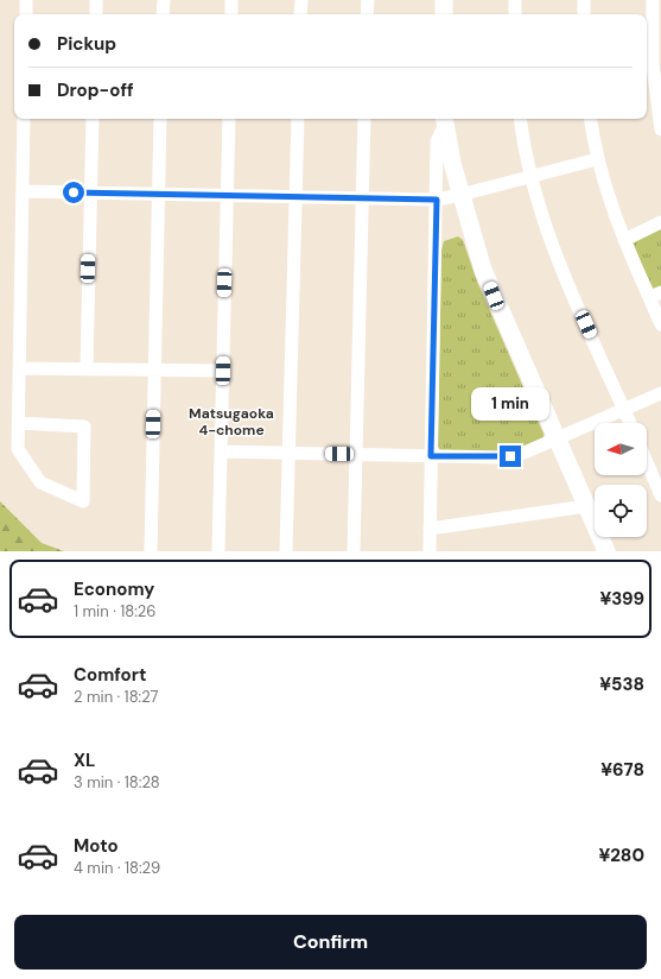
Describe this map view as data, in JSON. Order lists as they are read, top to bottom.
{
  "districts": ["Matsugaoka 4-chome"],
  "north": "left",
  "page": {
    "banner": ["Pickup", "Drop-off"],
    "bubble": "1 min",
    "list": [
      {
        "name": "Economy",
        "note": "1 min · 18:26",
        "value": "¥399"
      },
      {
        "name": "Comfort",
        "note": "2 min · 18:27",
        "value": "¥538"
      },
      {
        "name": "XL",
        "note": "3 min · 18:28",
        "value": "¥678"
      },
      {
        "name": "Moto",
        "note": "4 min · 18:29",
        "value": "¥280"
      }
    ],
    "buttons": "Confirm"
  }
}
